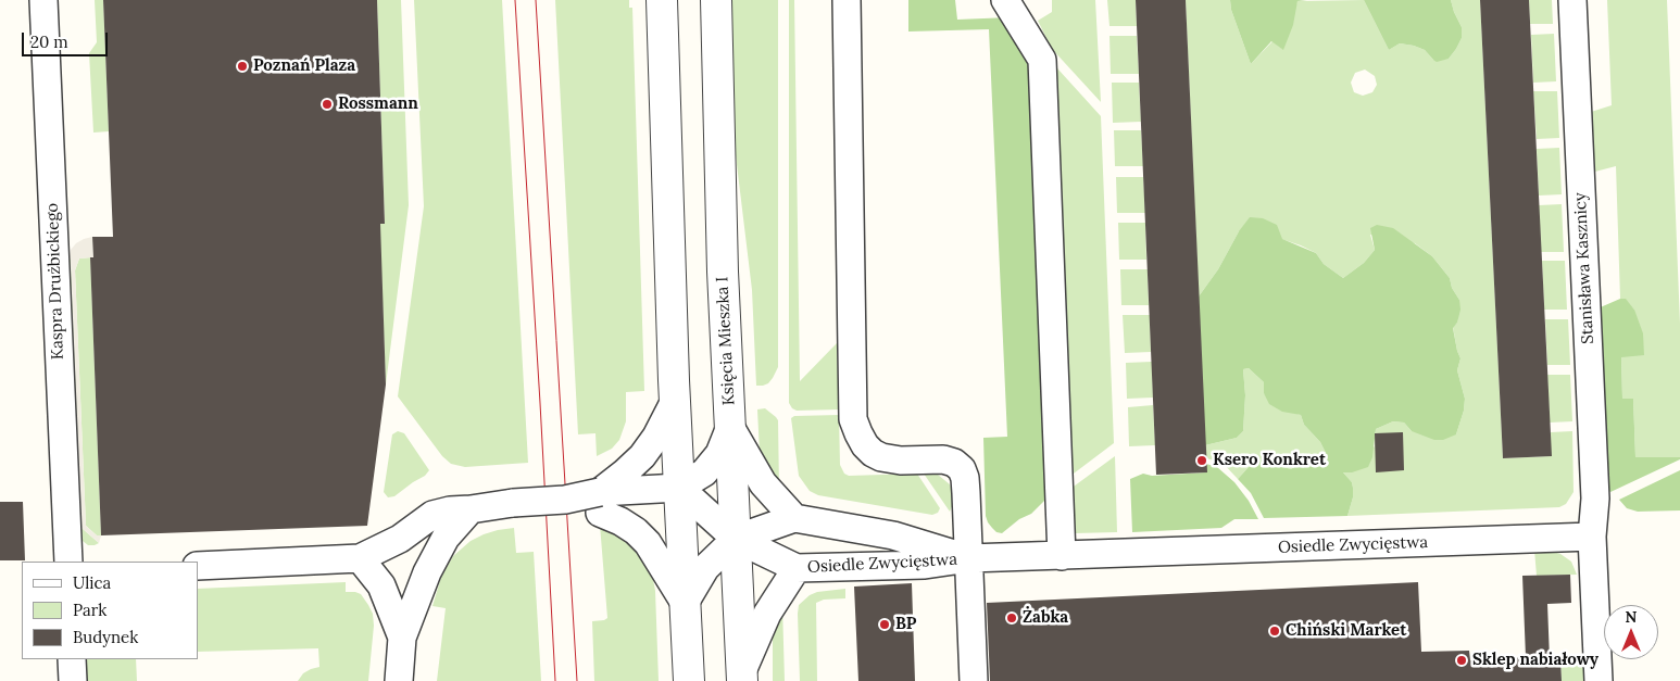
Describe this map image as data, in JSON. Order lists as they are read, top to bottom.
{
  "streets": {
    "street": [
      "Stanisława Kasznicy",
      "Kaspra Drużbickiego",
      "Księcia Mieszka I",
      "Osiedle Zwycięstwa"
    ]
  },
  "crossings": [
    ["Stanisława Kasznicy", "Osiedle Zwycięstwa"]
  ],
  "places": [
    "Poznań Plaza",
    "Rossmann",
    "Ksero Konkret",
    "Żabka",
    "BP",
    "Chiński Market",
    "Sklep nabiałowy"
  ],
  "legend": ["Ulica", "Park", "Budynek"],
  "scale_bar": "20 m",
  "north": "top"
}
